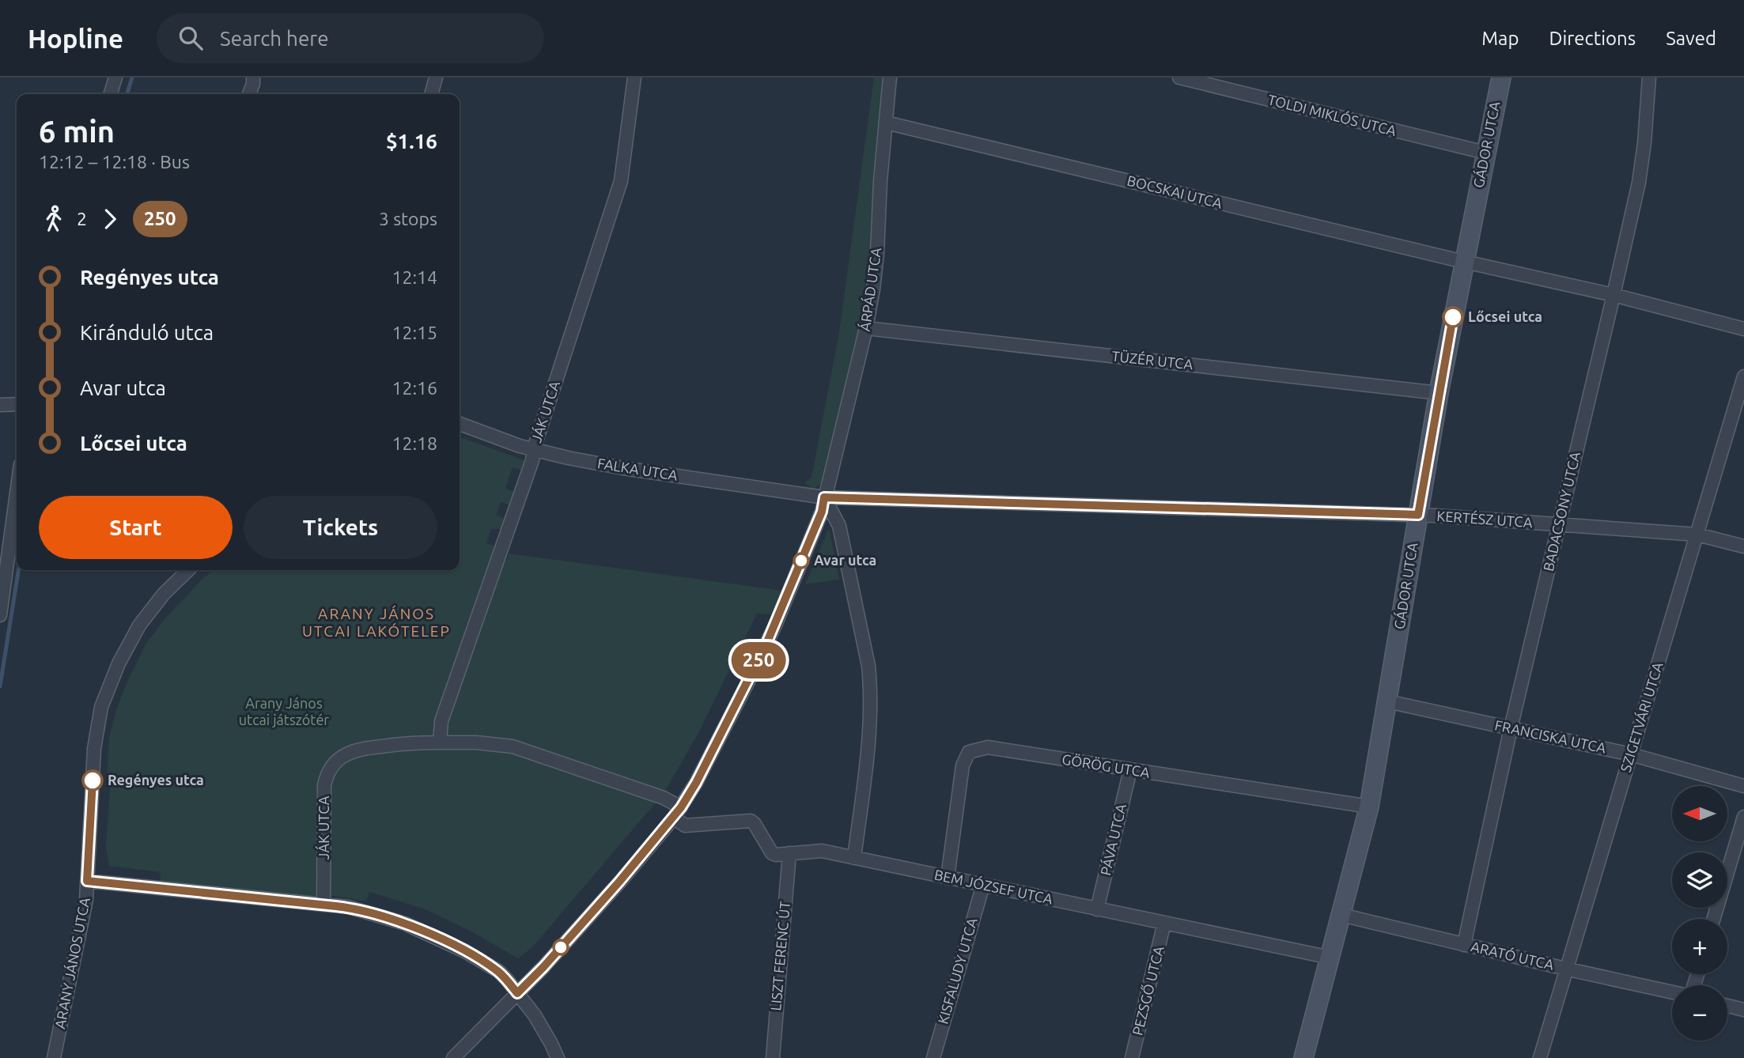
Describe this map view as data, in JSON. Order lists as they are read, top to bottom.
{
  "streets": {
    "street": [
      "TOLDI MIKLÓS UTCA",
      "GÁDOR UTCA",
      "BOCSKAI UTCA",
      "ÁRPÁD UTCA",
      "TÜZÉR UTCA",
      "JÁK UTCA",
      "FALKA UTCA",
      "BADACSONY UTCA",
      "KERTÉSZ UTCA",
      "SZIGETVÁRI UTCA",
      "FRANCISKA UTCA",
      "GÖRÖG UTCA",
      "PÁVA UTCA",
      "BEM JÓZSEF UTCA",
      "LISZT FERENC ÚT",
      "ARATÓ UTCA",
      "ARANY JÁNOS UTCA",
      "KISFALUDY UTCA",
      "PEZSGŐ UTCA"
    ]
  },
  "crossings": [
    ["TOLDI MIKLÓS UTCA", "GÁDOR UTCA"],
    ["GÁDOR UTCA", "BOCSKAI UTCA"],
    ["GÁDOR UTCA", "TÜZÉR UTCA"],
    ["GÁDOR UTCA", "KERTÉSZ UTCA"],
    ["GÁDOR UTCA", "FRANCISKA UTCA"],
    ["GÁDOR UTCA", "GÖRÖG UTCA"],
    ["GÁDOR UTCA", "BEM JÓZSEF UTCA"],
    ["GÁDOR UTCA", "ARATÓ UTCA"],
    ["BOCSKAI UTCA", "ÁRPÁD UTCA"],
    ["ÁRPÁD UTCA", "TÜZÉR UTCA"],
    ["ÁRPÁD UTCA", "JÁK UTCA"],
    ["ÁRPÁD UTCA", "FALKA UTCA"],
    ["ÁRPÁD UTCA", "KERTÉSZ UTCA"],
    ["ÁRPÁD UTCA", "BEM JÓZSEF UTCA"],
    ["JÁK UTCA", "FALKA UTCA"],
    ["JÁK UTCA", "BEM JÓZSEF UTCA"],
    ["FALKA UTCA", "KERTÉSZ UTCA"],
    ["BADACSONY UTCA", "KERTÉSZ UTCA"],
    ["BADACSONY UTCA", "FRANCISKA UTCA"],
    ["BADACSONY UTCA", "ARATÓ UTCA"],
    ["KERTÉSZ UTCA", "SZIGETVÁRI UTCA"],
    ["SZIGETVÁRI UTCA", "FRANCISKA UTCA"],
    ["SZIGETVÁRI UTCA", "ARATÓ UTCA"],
    ["GÖRÖG UTCA", "PÁVA UTCA"],
    ["GÖRÖG UTCA", "BEM JÓZSEF UTCA"],
    ["PÁVA UTCA", "BEM JÓZSEF UTCA"],
    ["BEM JÓZSEF UTCA", "LISZT FERENC ÚT"],
    ["BEM JÓZSEF UTCA", "KISFALUDY UTCA"],
    ["BEM JÓZSEF UTCA", "PEZSGŐ UTCA"]
  ],
  "districts": ["ARANY JÁNOS UTCAI LAKÓTELEP"],
  "parks": ["Arany János utcai játszótér"],
  "places": ["Lőcsei utca", "Avar utca", "Regényes utca"],
  "lines": ["bus line 250"],
  "north": "left",
  "page": {
    "header": "Hopline",
    "search": "Search here",
    "nav": ["Map", "Directions", "Saved"],
    "on_map": "250",
    "heading": ["6 min", "12:12 – 12:18 · Bus", "$1.16"],
    "legs": ["2", "250", "3 stops"],
    "list": [
      {
        "name": "Regényes utca",
        "value": "12:14"
      },
      {
        "name": "Kiránduló utca",
        "value": "12:15"
      },
      {
        "name": "Avar utca",
        "value": "12:16"
      },
      {
        "name": "Lőcsei utca",
        "value": "12:18"
      }
    ],
    "buttons": ["Start", "Tickets"],
    "map_buttons": ["+", "−"]
  }
}
